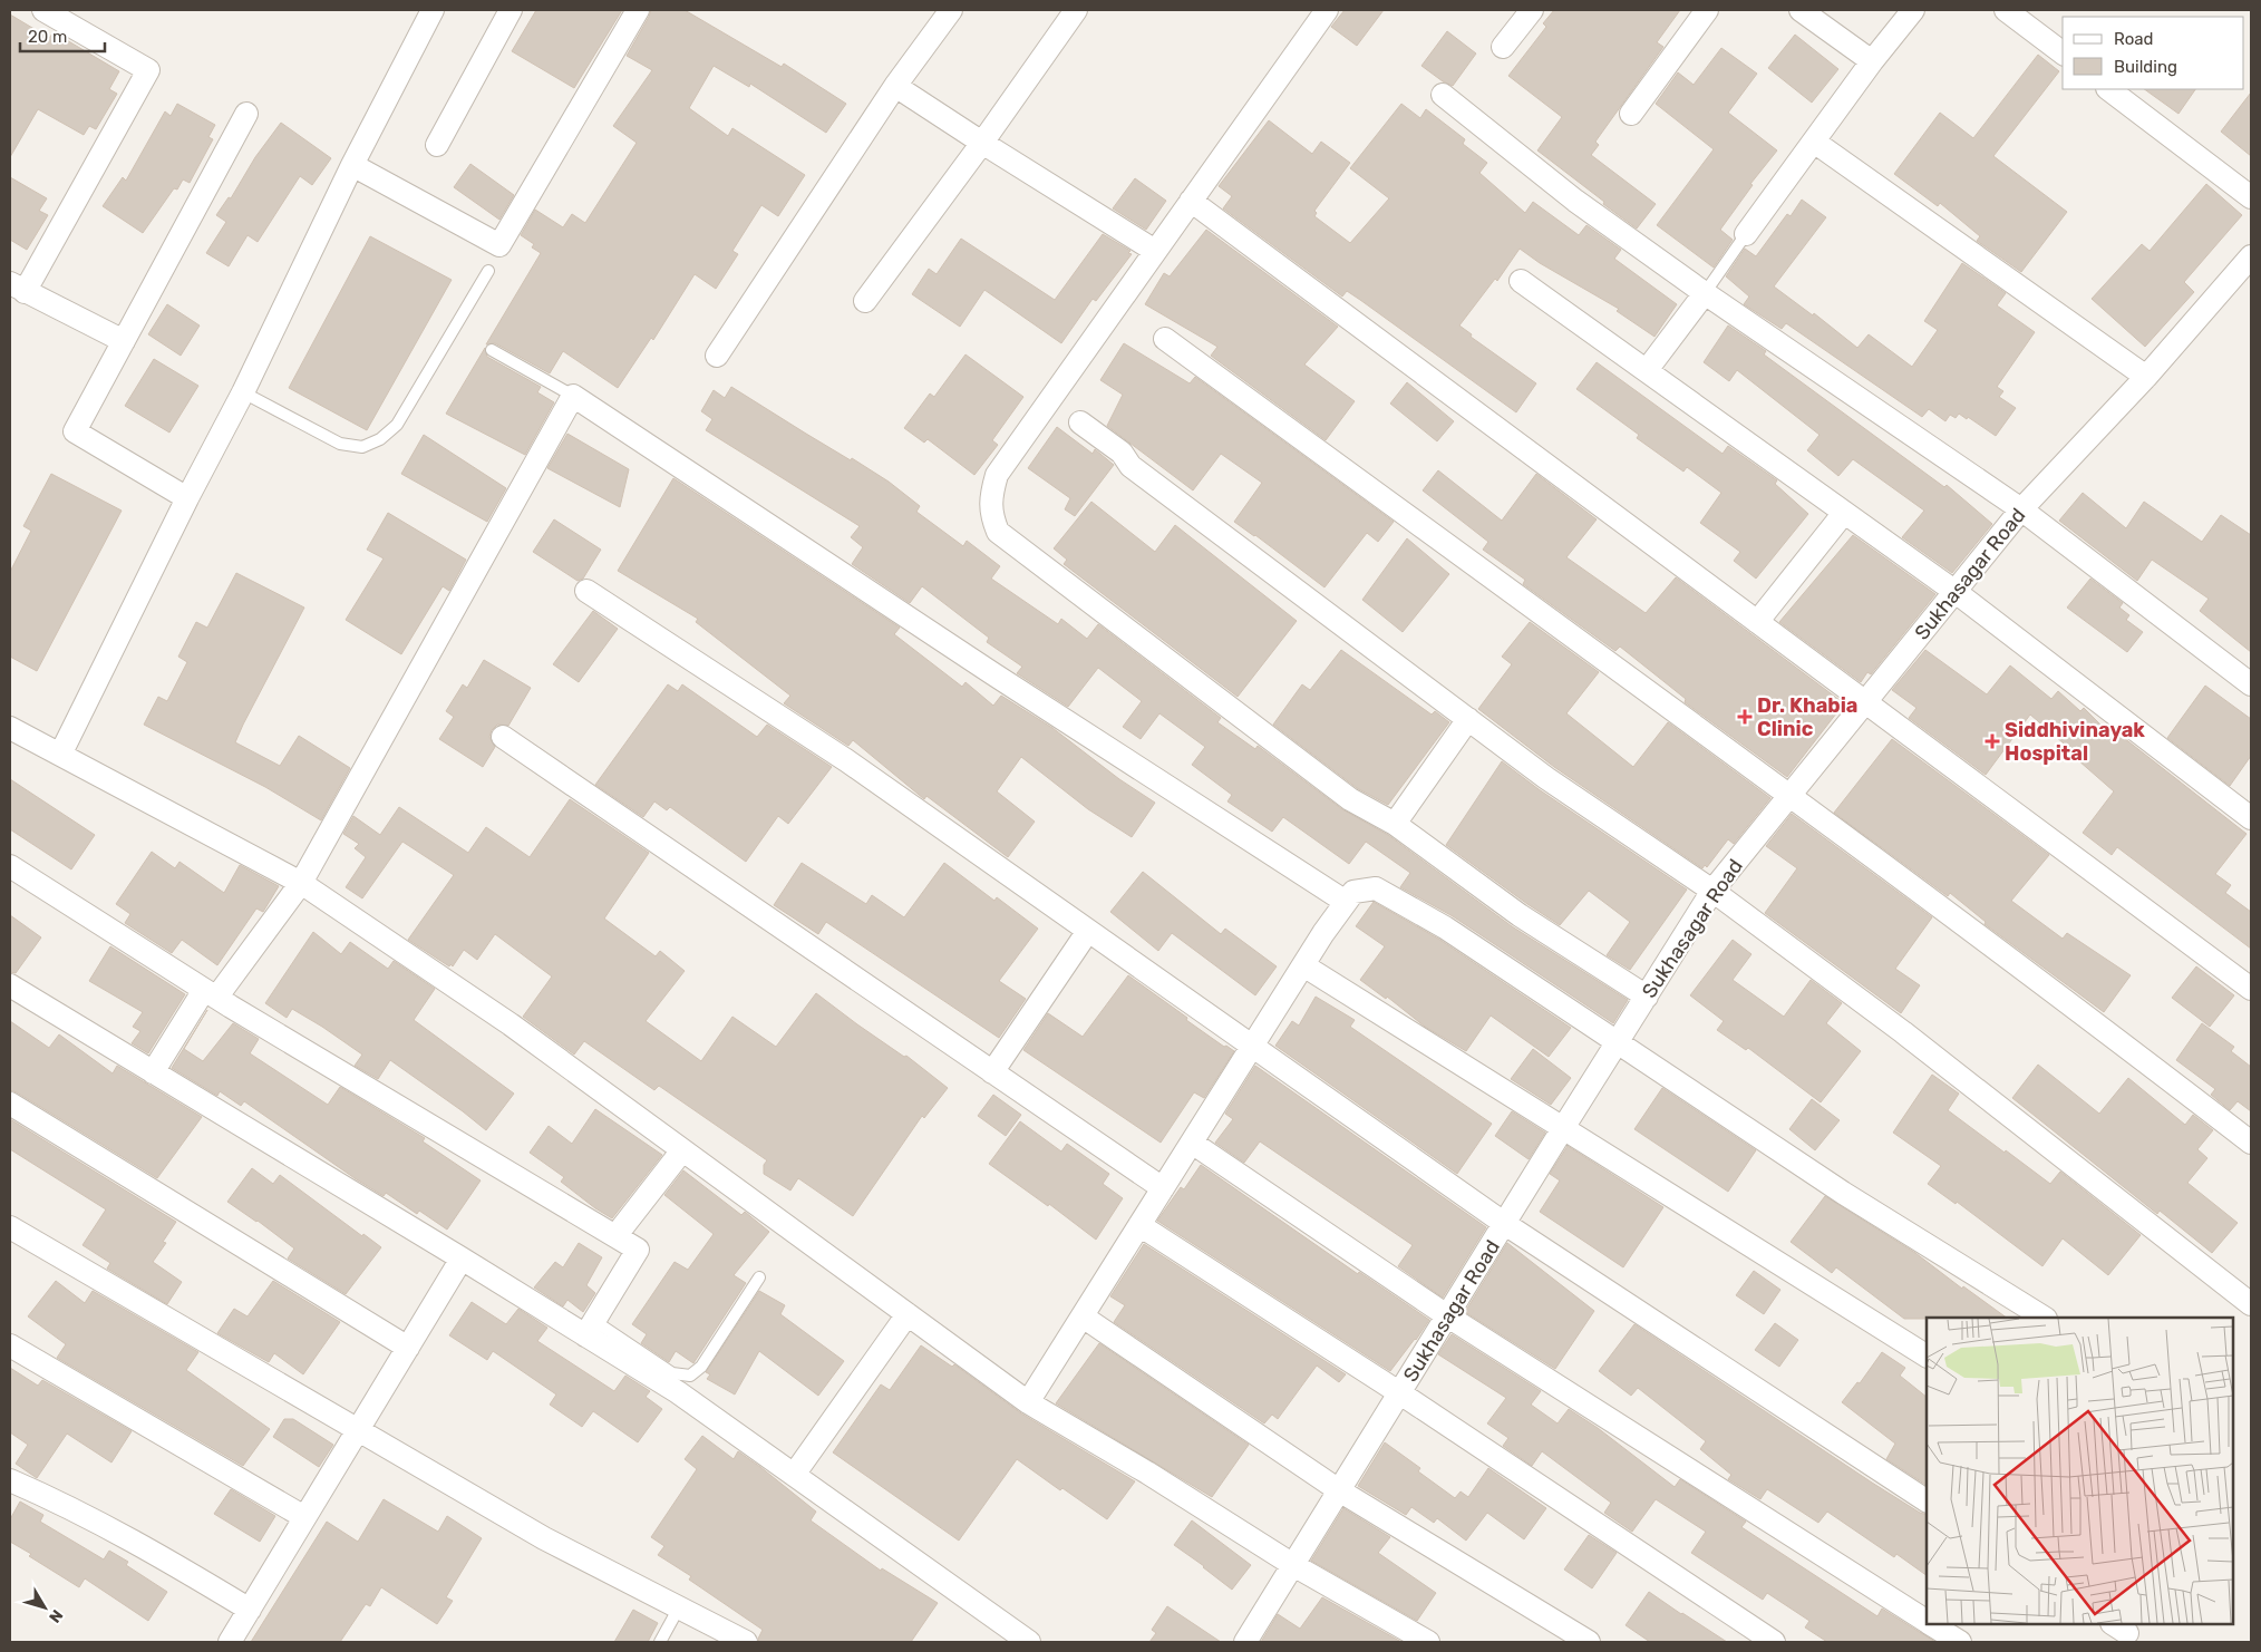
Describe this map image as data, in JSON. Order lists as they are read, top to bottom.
{
  "streets": {
    "street": ["Sukhasagar Road"]
  },
  "places": {
    "health": ["Dr. Khabia Clinic", "Siddhivinayak Hospital"]
  },
  "legend": ["Road", "Building"],
  "scale_bar": "20 m",
  "north": "bottom right"
}
